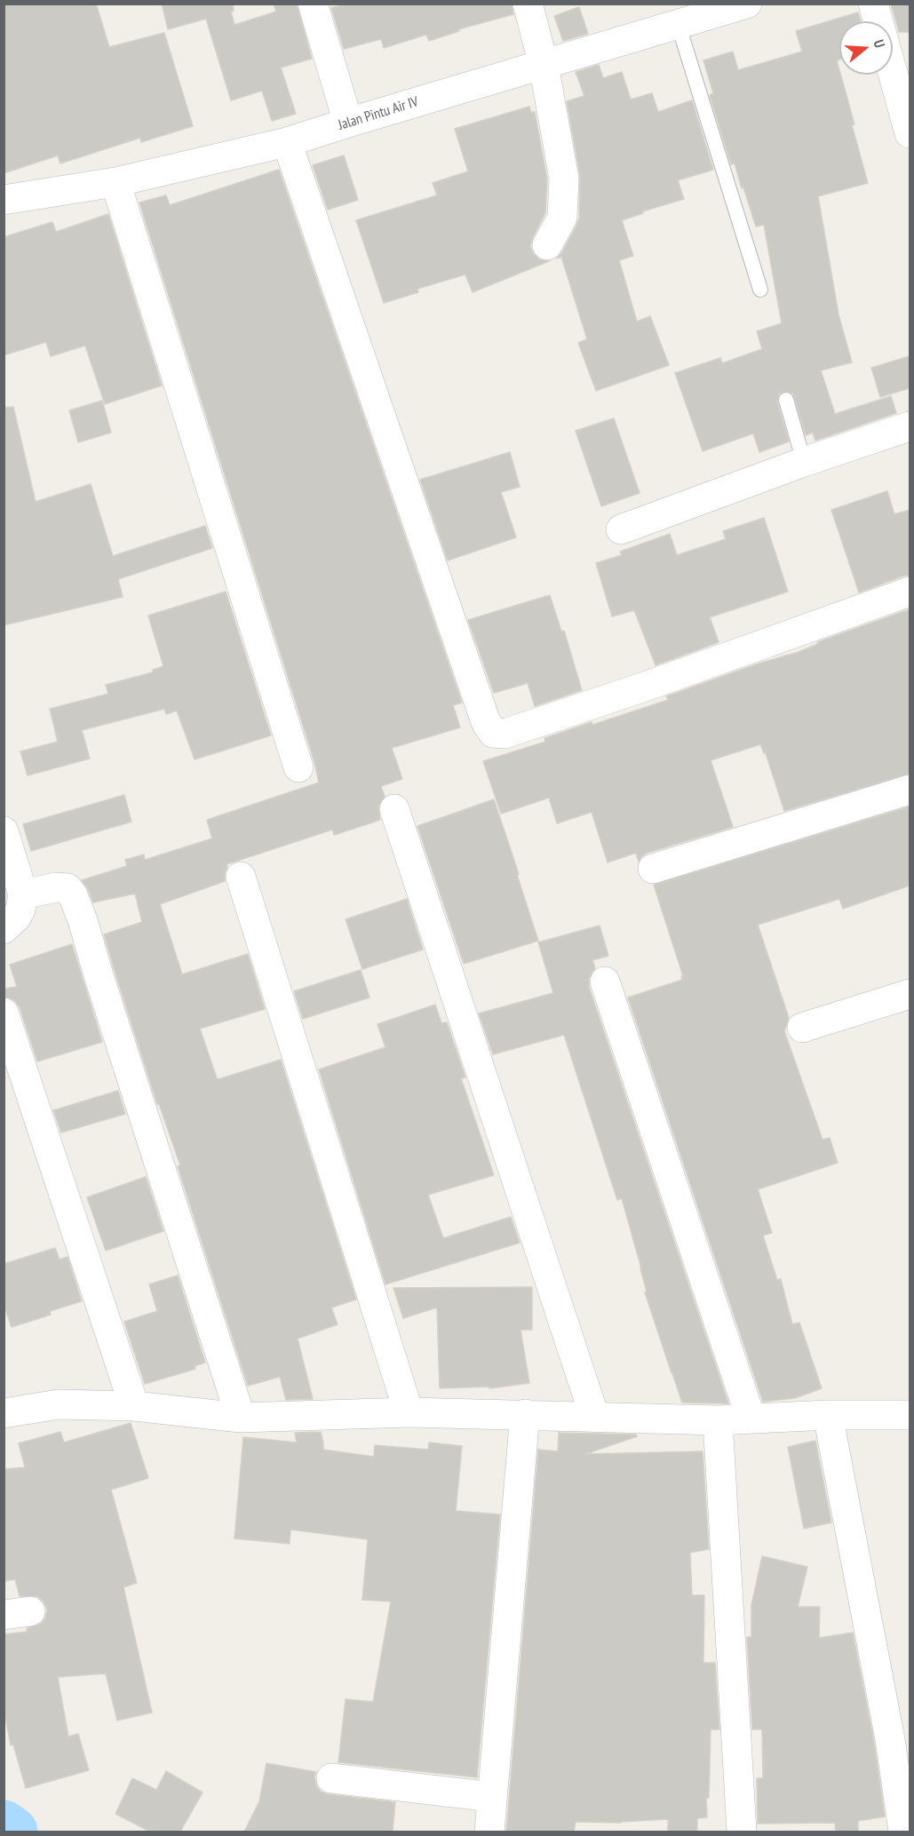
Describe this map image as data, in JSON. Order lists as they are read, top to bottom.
{
  "streets": {
    "street": ["Jalan Pintu Air IV"]
  },
  "north": "right"
}
